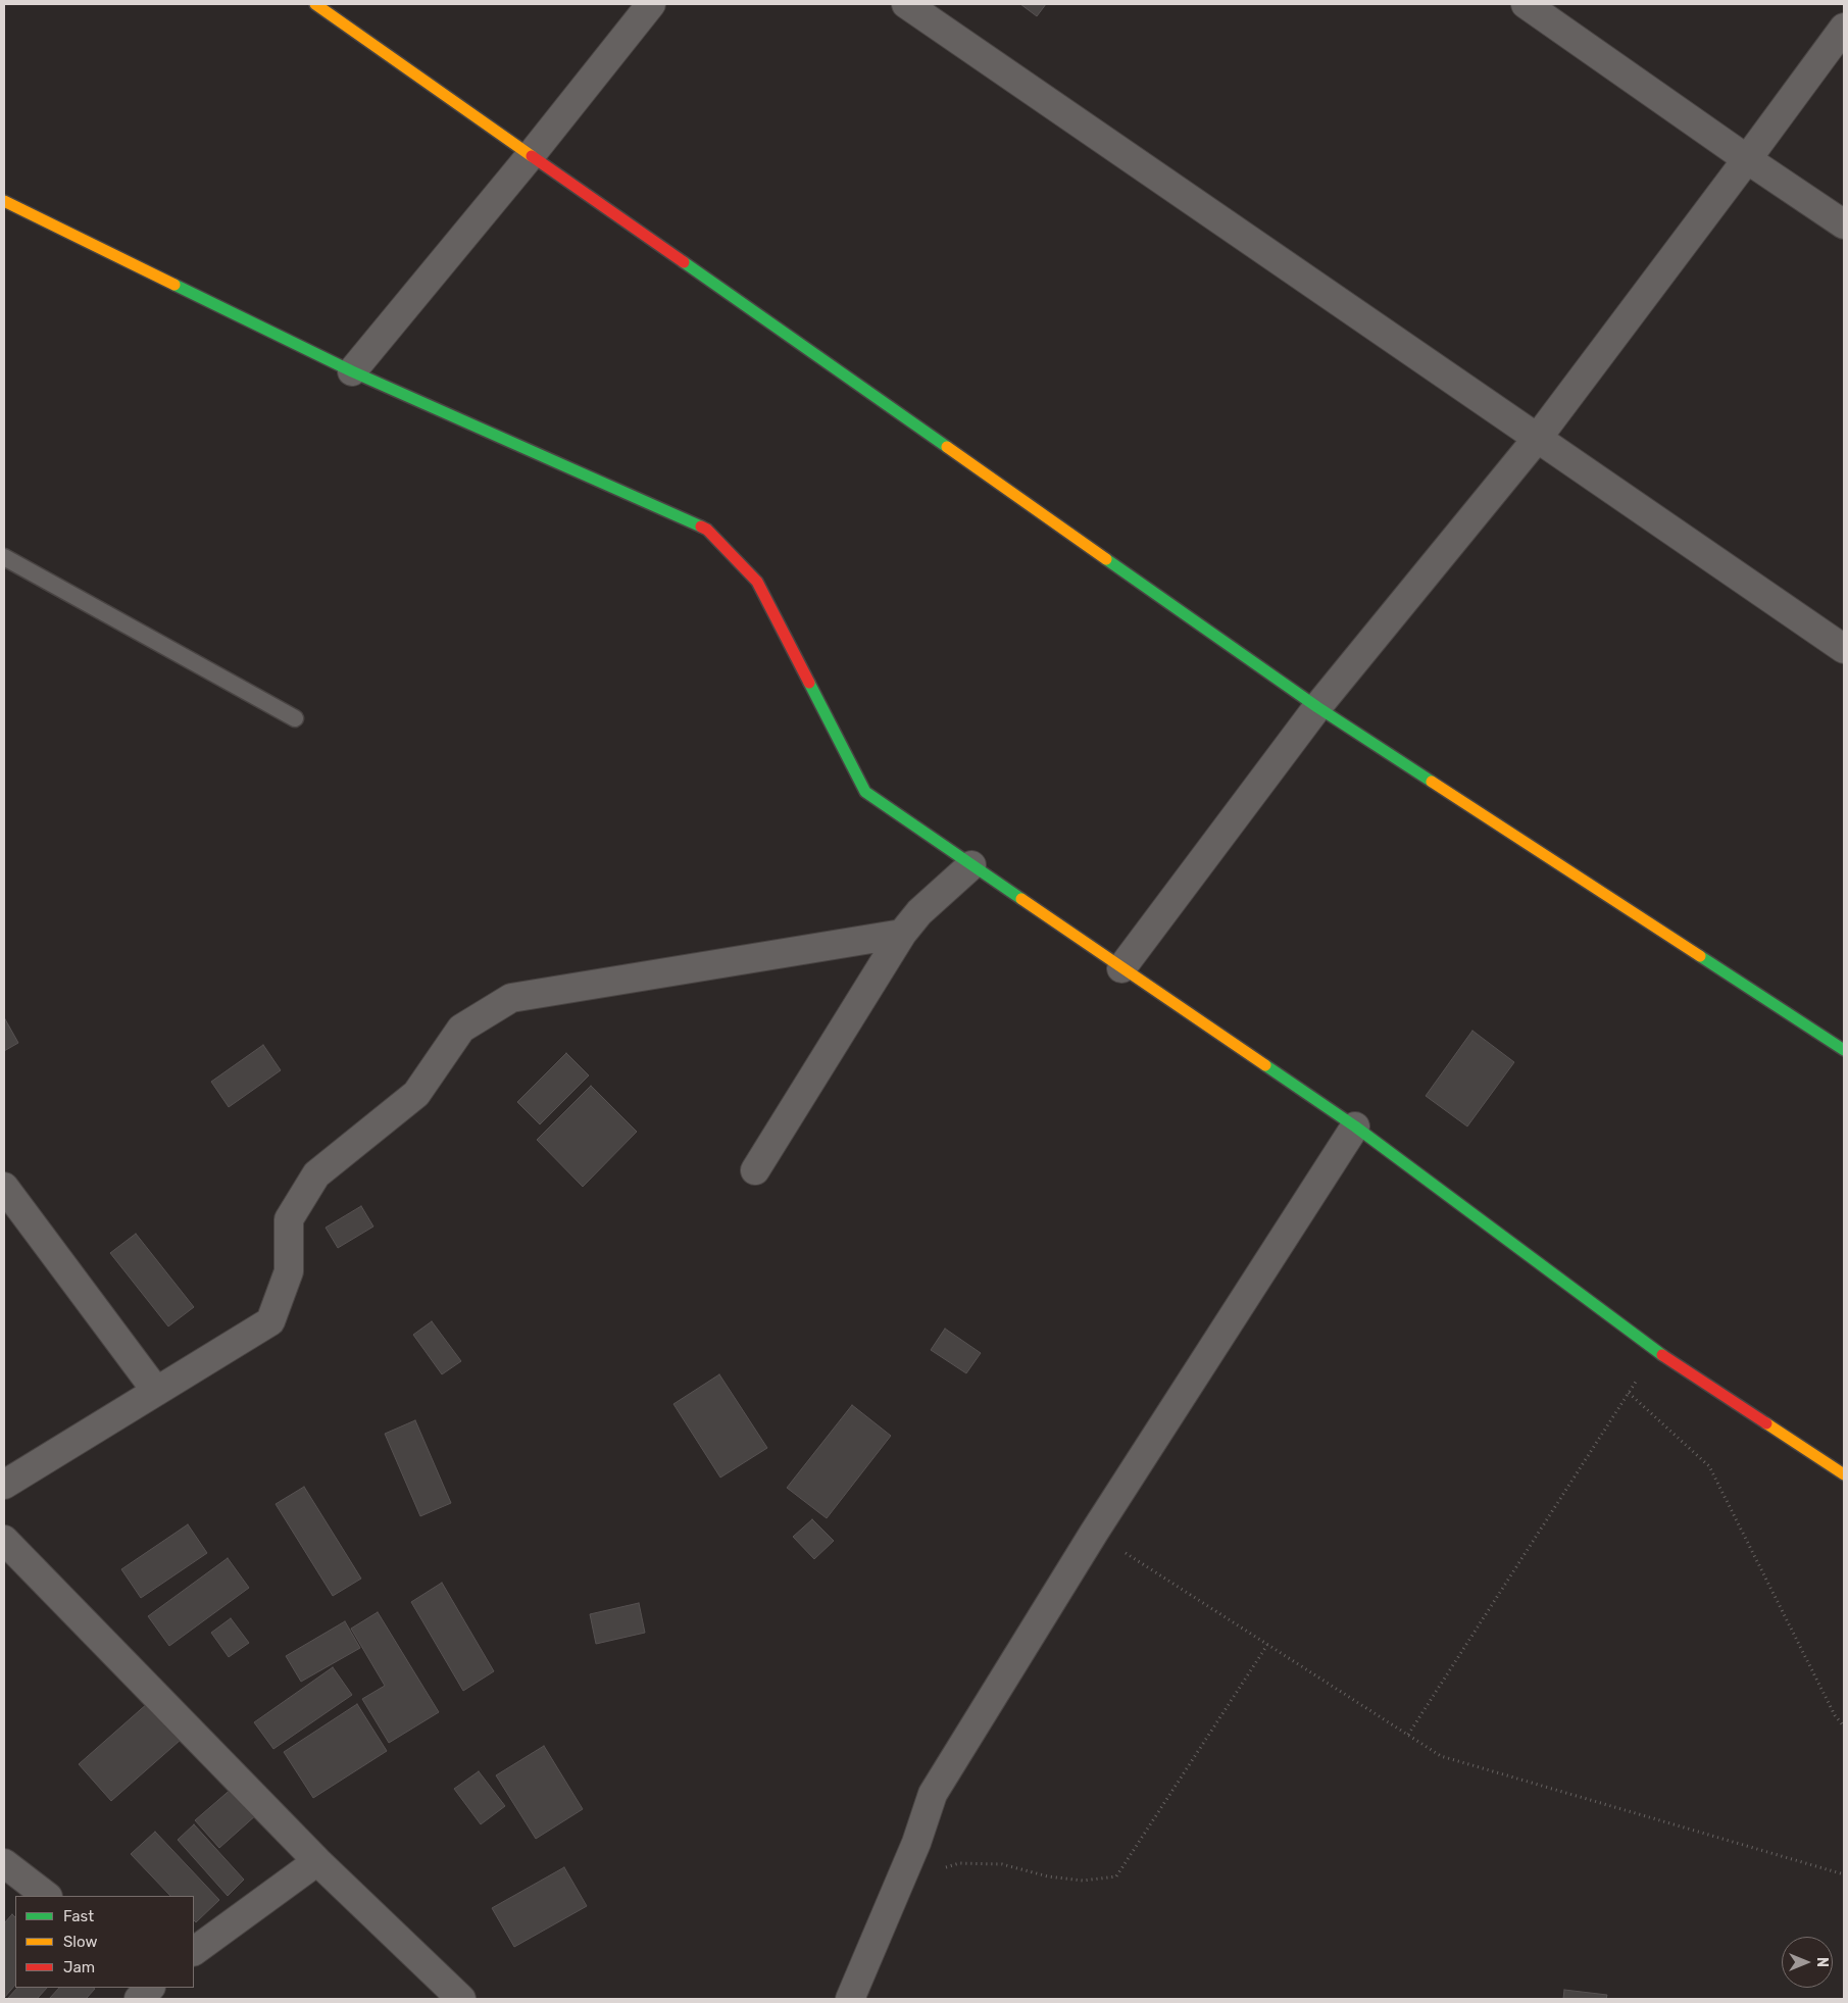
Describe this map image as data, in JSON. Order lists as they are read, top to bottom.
{
  "legend": ["Fast", "Slow", "Jam"],
  "north": "right"
}
